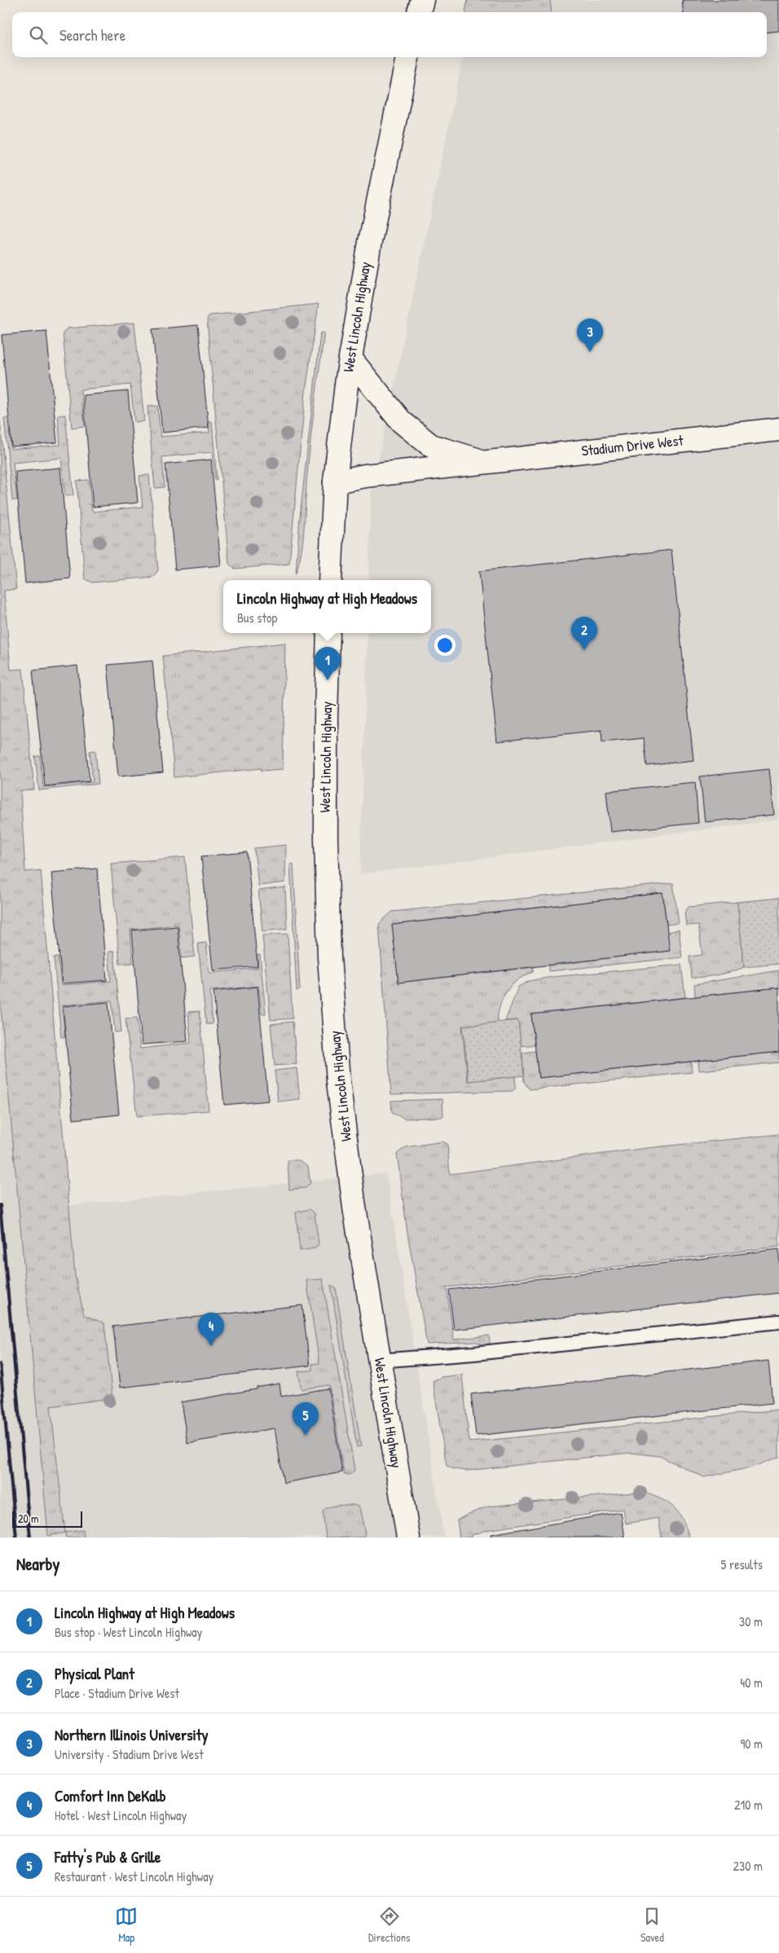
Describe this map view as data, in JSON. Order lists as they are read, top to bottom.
{
  "streets": {
    "main road": ["West Lincoln Highway", "Stadium Drive West"]
  },
  "crossings": [
    ["West Lincoln Highway", "Stadium Drive West"]
  ],
  "scale_bar": "20 m",
  "page": {
    "search": "Search here",
    "pins": [
      "3",
      "2",
      "1",
      "4",
      "5"
    ],
    "popup": ["Lincoln Highway at High Meadows", "Bus stop"],
    "scale": "20 m",
    "heading": ["Nearby", "5 results"],
    "list": [
      {
        "mark": "1",
        "name": "Lincoln Highway at High Meadows",
        "note": "Bus stop · West Lincoln Highway",
        "value": "30 m"
      },
      {
        "mark": "2",
        "name": "Physical Plant",
        "note": "Place · Stadium Drive West",
        "value": "40 m"
      },
      {
        "mark": "3",
        "name": "Northern Illinois University",
        "note": "University · Stadium Drive West",
        "value": "90 m"
      },
      {
        "mark": "4",
        "name": "Comfort Inn DeKalb",
        "note": "Hotel · West Lincoln Highway",
        "value": "210 m"
      },
      {
        "mark": "5",
        "name": "Fatty's Pub & Grille",
        "note": "Restaurant · West Lincoln Highway",
        "value": "230 m"
      }
    ],
    "nav": ["Map", "Directions", "Saved"]
  }
}
